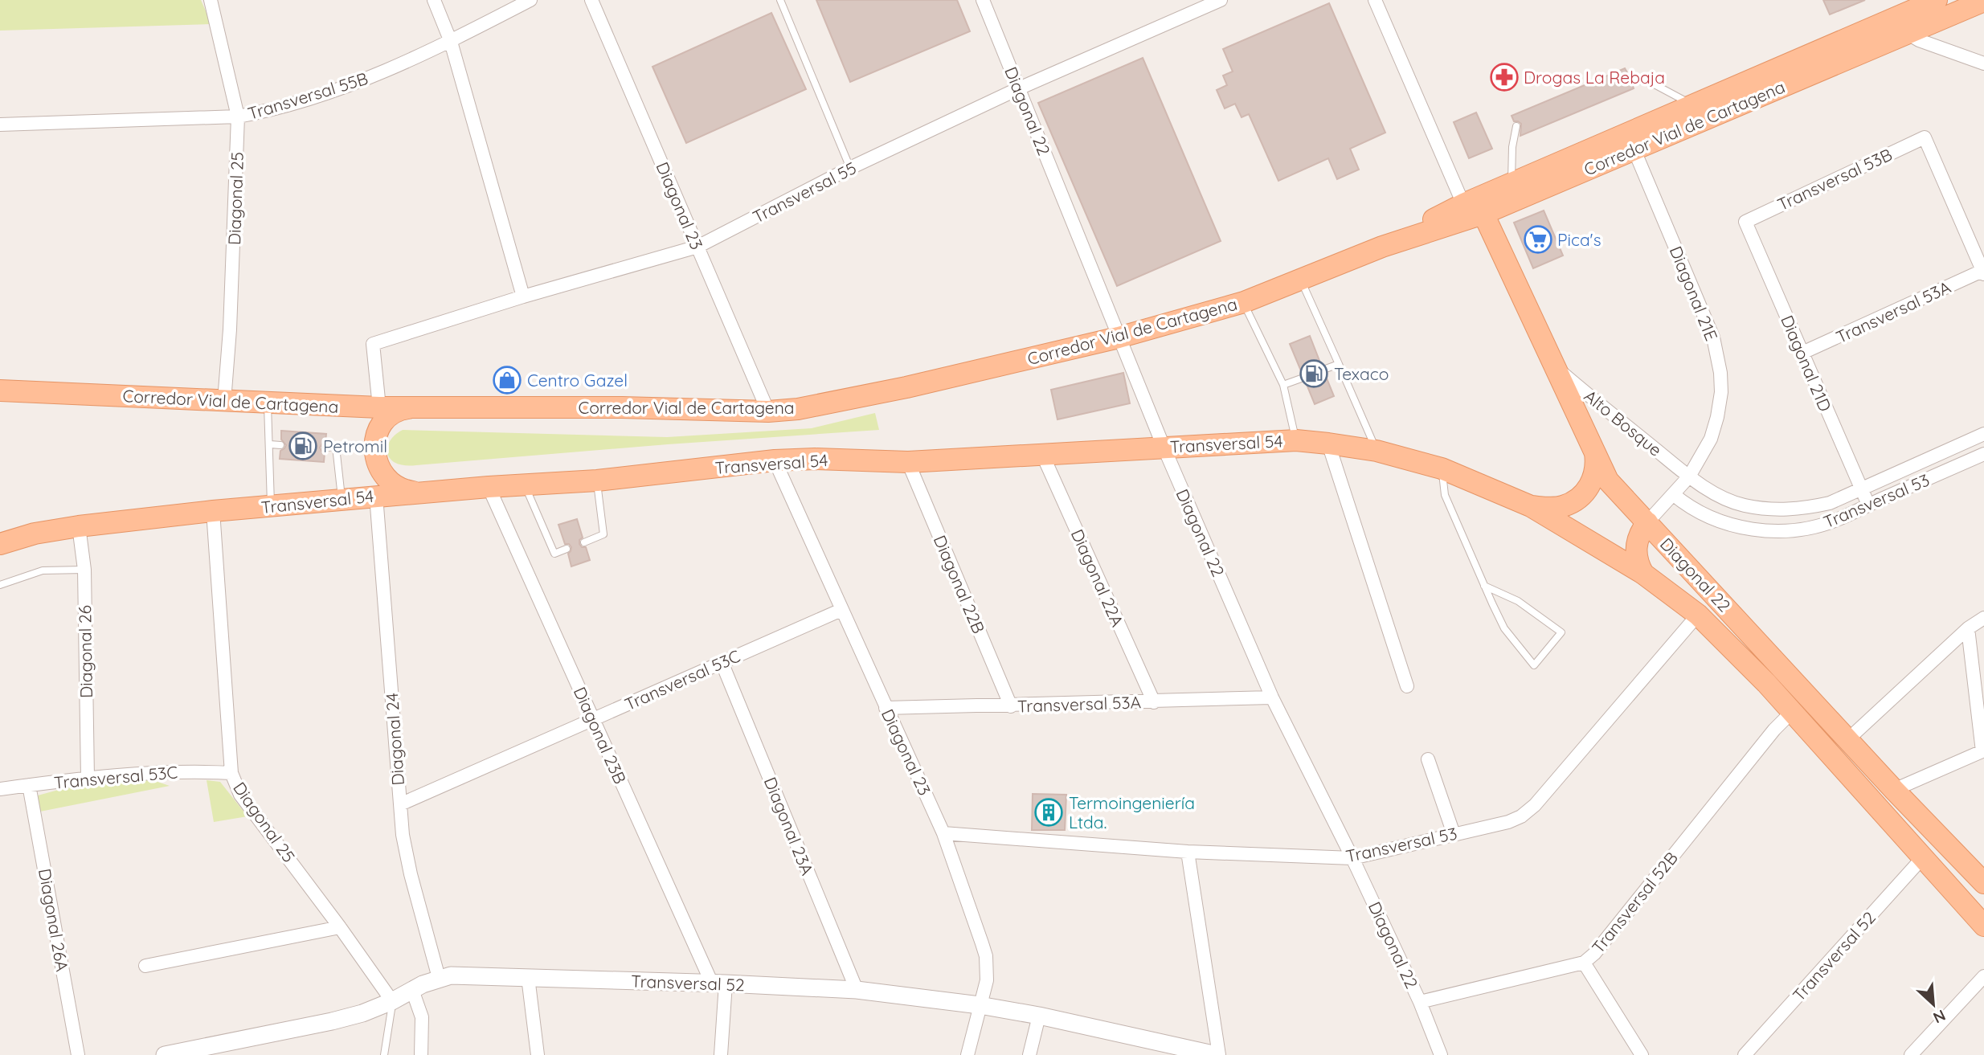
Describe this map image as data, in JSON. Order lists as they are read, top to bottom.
{
  "streets": {
    "main road": ["Diagonal 22", "Corredor Vial de Cartagena", "Transversal 54"],
    "street": [
      "Transversal 55B",
      "Transversal 53B",
      "Transversal 55",
      "Diagonal 25",
      "Diagonal 23",
      "Diagonal 21E",
      "Transversal 53A",
      "Diagonal 21D",
      "Alto Bosque",
      "Transversal 53",
      "Diagonal 22A",
      "Diagonal 22B",
      "Diagonal 26",
      "Transversal 53C",
      "Diagonal 23B",
      "Diagonal 24",
      "Diagonal 23A",
      "Transversal 52B",
      "Diagonal 26A",
      "Transversal 52"
    ]
  },
  "crossings": [
    ["Transversal 55B", "Diagonal 25"],
    ["Diagonal 22", "Corredor Vial de Cartagena"],
    ["Diagonal 22", "Transversal 55"],
    ["Diagonal 22", "Diagonal 21E"],
    ["Diagonal 22", "Transversal 53A"],
    ["Diagonal 22", "Alto Bosque"],
    ["Diagonal 22", "Transversal 54"],
    ["Diagonal 22", "Transversal 53"],
    ["Diagonal 22", "Transversal 52B"],
    ["Diagonal 22", "Transversal 52"],
    ["Corredor Vial de Cartagena", "Transversal 55"],
    ["Corredor Vial de Cartagena", "Diagonal 25"],
    ["Corredor Vial de Cartagena", "Diagonal 23"],
    ["Corredor Vial de Cartagena", "Diagonal 21E"],
    ["Transversal 53B", "Transversal 53A"],
    ["Transversal 53B", "Diagonal 21D"],
    ["Transversal 55", "Diagonal 23"],
    ["Diagonal 25", "Transversal 54"],
    ["Diagonal 25", "Transversal 53C"],
    ["Diagonal 25", "Transversal 52"],
    ["Diagonal 23", "Transversal 53A"],
    ["Diagonal 23", "Transversal 54"],
    ["Diagonal 23", "Transversal 53"],
    ["Diagonal 23", "Transversal 53C"],
    ["Diagonal 23", "Transversal 52"],
    ["Diagonal 21E", "Alto Bosque"],
    ["Diagonal 21E", "Transversal 53"],
    ["Transversal 53A", "Diagonal 21D"],
    ["Transversal 53A", "Diagonal 22A"],
    ["Transversal 53A", "Diagonal 22B"],
    ["Diagonal 21D", "Transversal 53"],
    ["Alto Bosque", "Transversal 53"],
    ["Transversal 54", "Diagonal 22A"],
    ["Transversal 54", "Diagonal 22B"],
    ["Transversal 54", "Diagonal 26"],
    ["Transversal 54", "Diagonal 23B"],
    ["Transversal 54", "Diagonal 24"],
    ["Diagonal 26", "Transversal 53C"],
    ["Transversal 53C", "Diagonal 23B"],
    ["Transversal 53C", "Diagonal 24"],
    ["Transversal 53C", "Diagonal 23A"],
    ["Transversal 53C", "Diagonal 26A"],
    ["Diagonal 23B", "Transversal 52"],
    ["Diagonal 24", "Transversal 52"],
    ["Diagonal 23A", "Transversal 52"]
  ],
  "places": {
    "pharmacy": ["Drogas La Rebaja"],
    "supermarket": ["Pica's"],
    "fuel station": ["Texaco", "Petromil"],
    "shop": ["Centro Gazel"],
    "building": ["Termoingeniería Ltda."]
  },
  "north": "bottom right"
}
